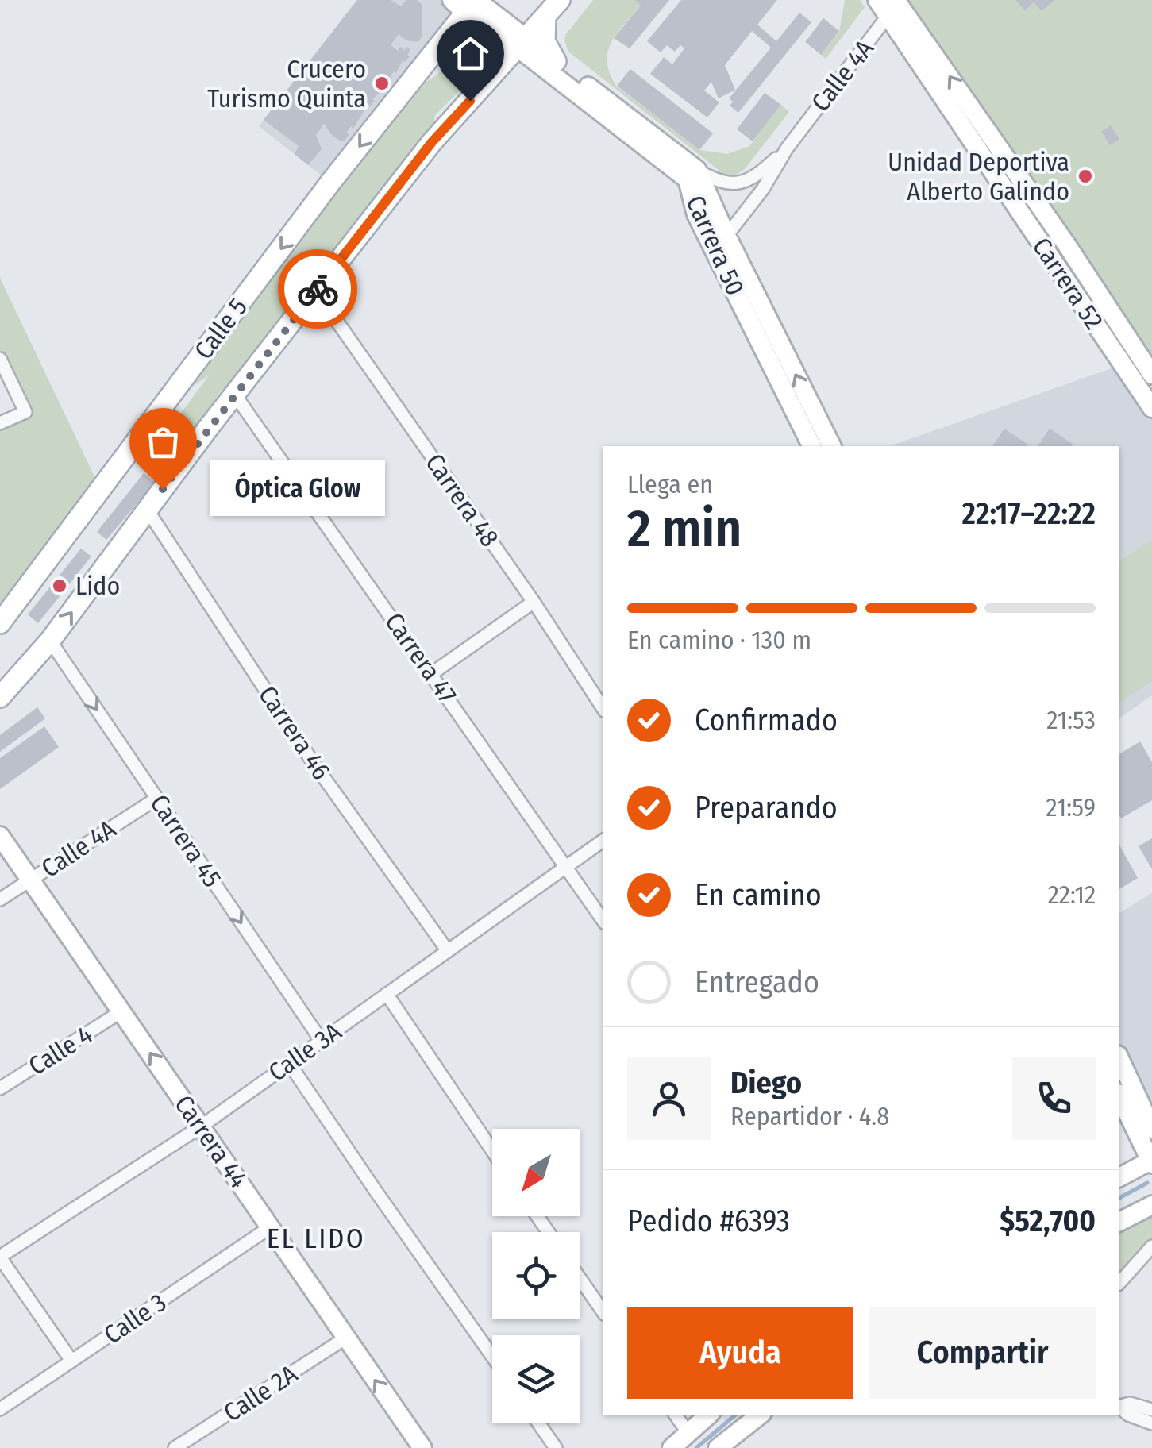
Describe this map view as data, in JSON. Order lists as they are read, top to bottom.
{
  "streets": {
    "main road": ["Calle 5"],
    "street": [
      "Calle 4A",
      "Carrera 50",
      "Carrera 52",
      "Carrera 48",
      "Carrera 47",
      "Carrera 46",
      "Carrera 45",
      "Calle 4",
      "Calle 3A",
      "Carrera 44",
      "Calle 3",
      "Calle 2A"
    ]
  },
  "crossings": [
    ["Calle 4A", "Carrera 50"],
    ["Calle 4A", "Carrera 52"],
    ["Calle 4A", "Carrera 45"],
    ["Calle 4A", "Carrera 44"],
    ["Carrera 50", "Calle 5"],
    ["Calle 5", "Carrera 48"],
    ["Calle 5", "Carrera 47"],
    ["Calle 5", "Carrera 46"],
    ["Calle 5", "Carrera 45"],
    ["Carrera 47", "Calle 3A"],
    ["Carrera 46", "Calle 3A"],
    ["Carrera 45", "Calle 3A"],
    ["Calle 4", "Carrera 44"],
    ["Calle 3A", "Carrera 44"],
    ["Carrera 44", "Calle 3"],
    ["Carrera 44", "Calle 2A"]
  ],
  "one_way": ["Carrera 45"],
  "districts": ["EL LIDO"],
  "places": [
    "Crucero Turismo Quinta",
    "Unidad Deportiva Alberto Galindo",
    "Óptica Glow",
    "Lido"
  ],
  "north": "bottom left",
  "page": {
    "heading": ["2 min", "Llega en", "22:17–22:22"],
    "panel": [
      "Diego",
      "Repartidor · 4.8",
      "Pedido #6393",
      "$52,700"
    ],
    "bubble": "Óptica Glow",
    "bar": "En camino · 130 m",
    "list": [
      ["Confirmado", "21:53"],
      ["Preparando", "21:59"],
      ["En camino", "22:12"],
      "Entregado"
    ],
    "buttons": ["Ayuda", "Compartir"]
  }
}
